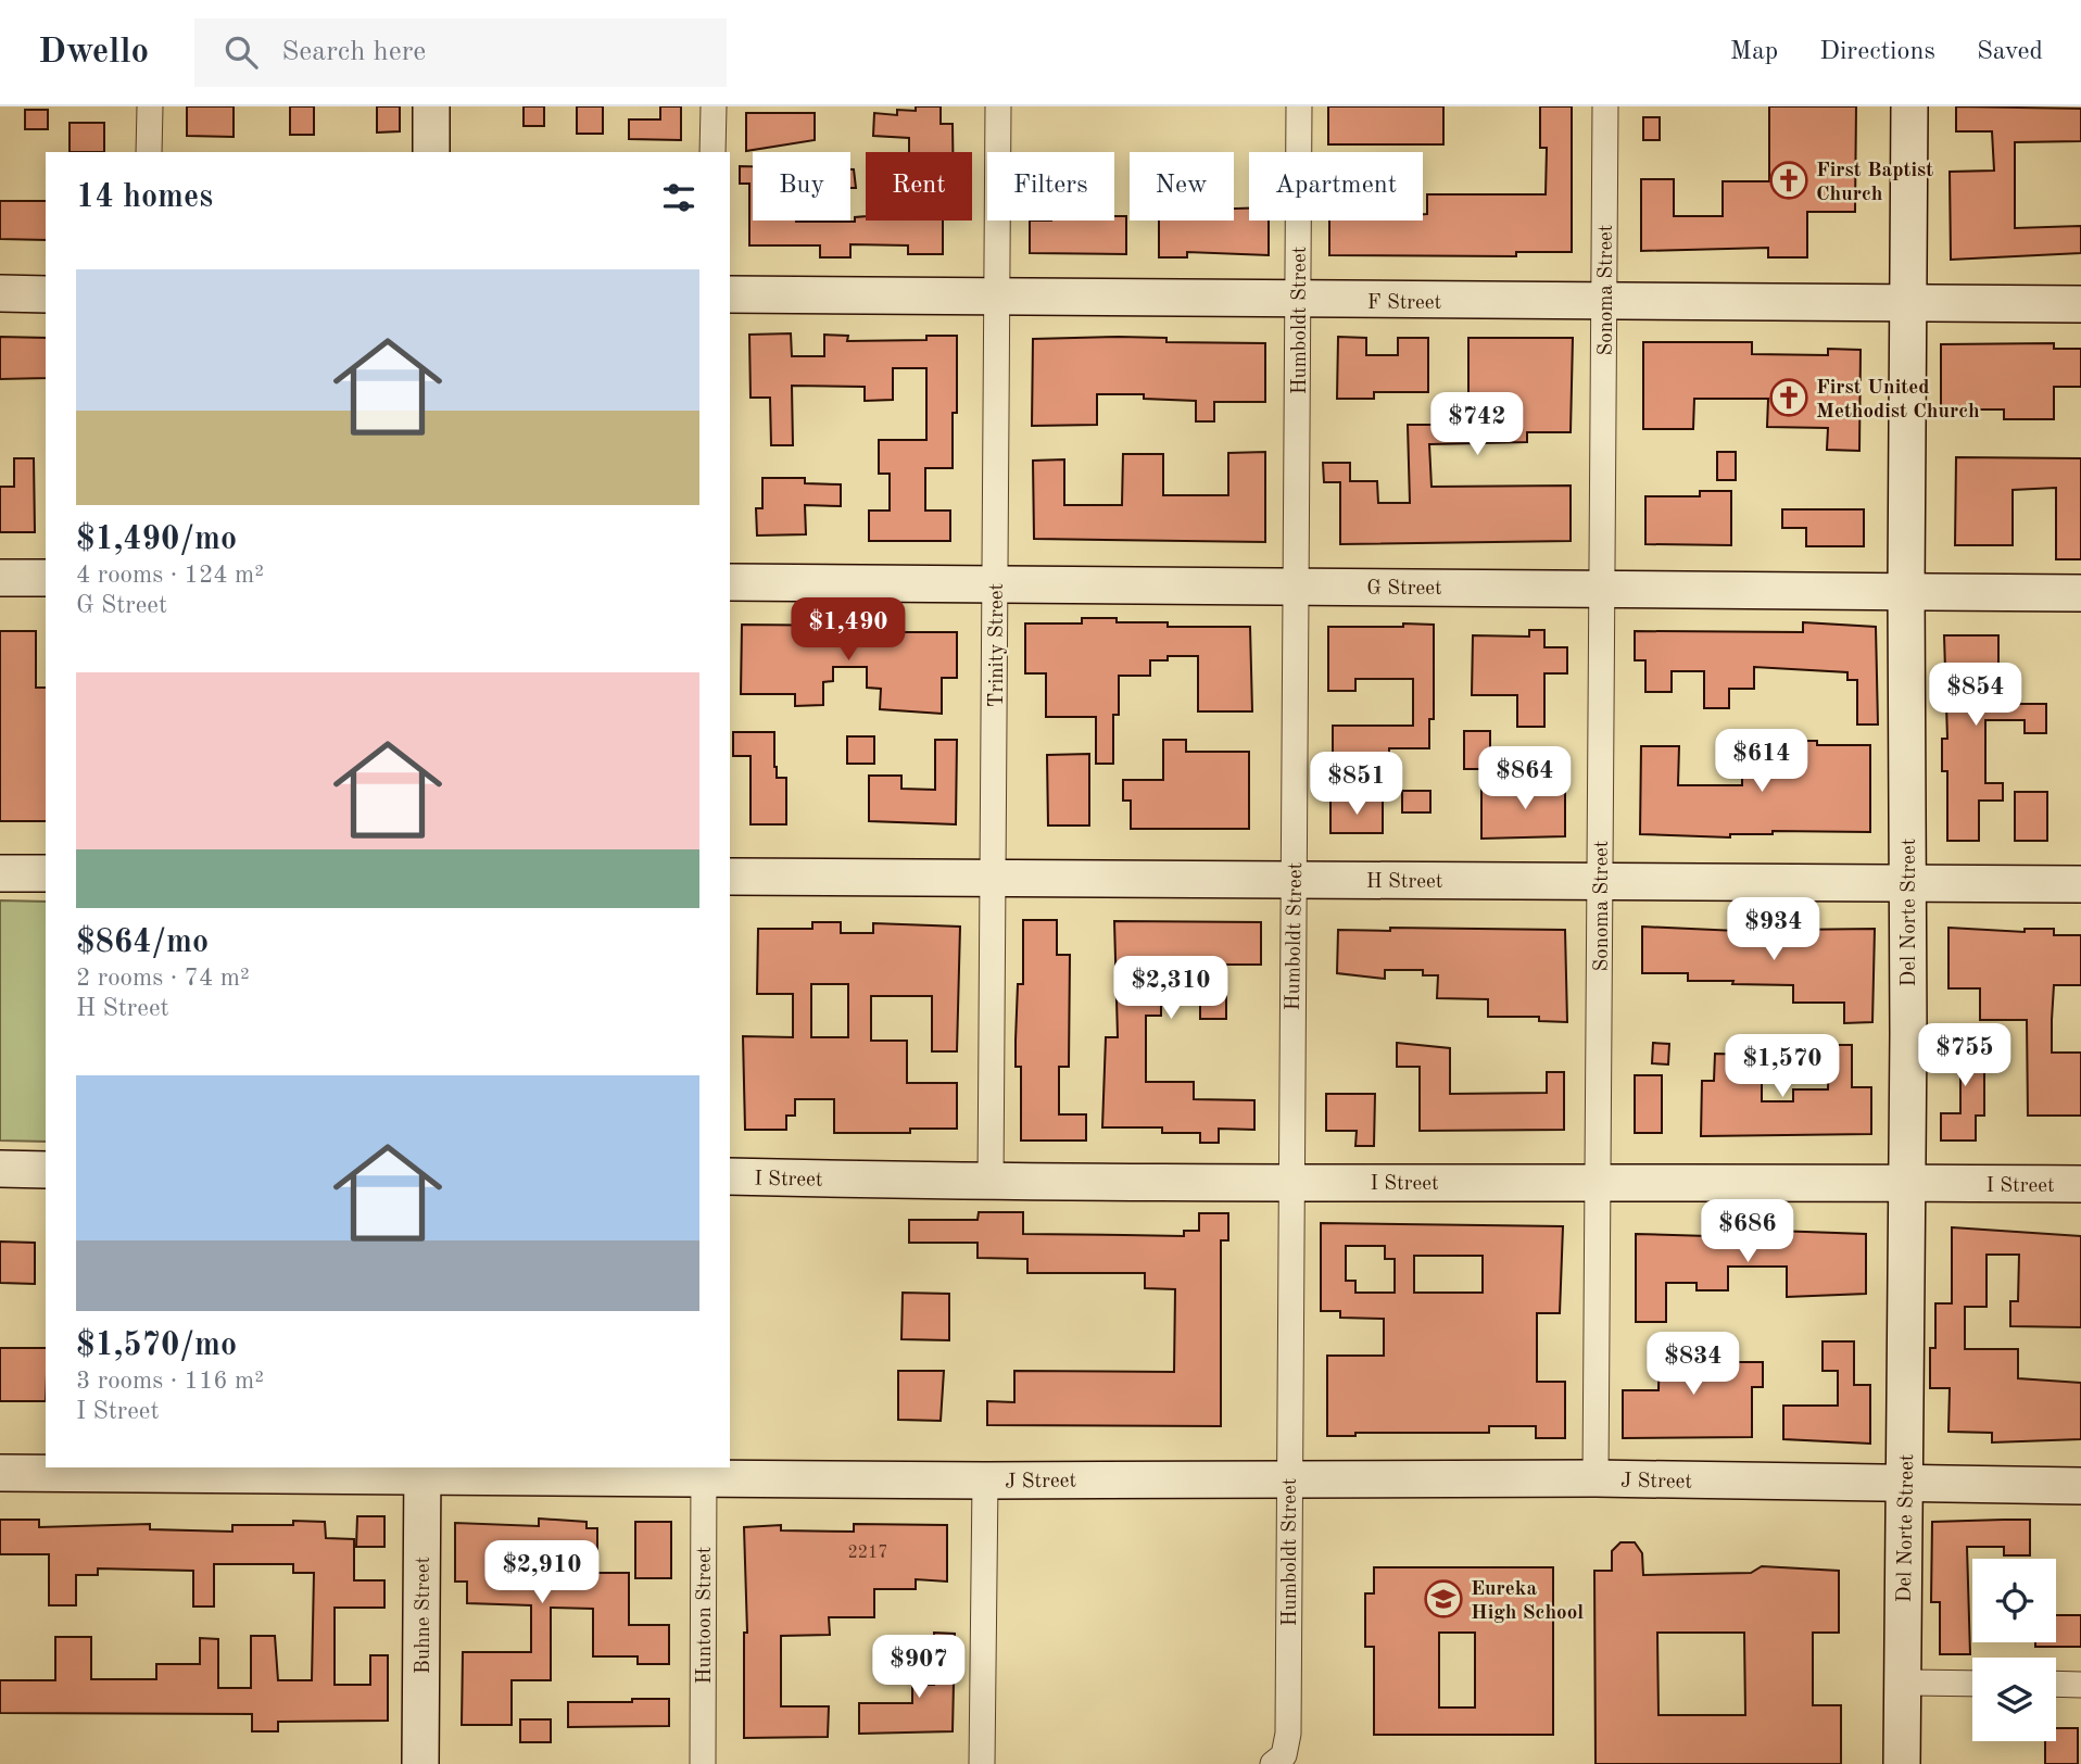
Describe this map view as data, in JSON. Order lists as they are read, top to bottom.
{
  "streets": {
    "street": [
      "Sonoma Street",
      "F Street",
      "Humboldt Street",
      "G Street",
      "Trinity Street",
      "H Street",
      "Del Norte Street",
      "I Street",
      "J Street",
      "Buhne Street",
      "Huntoon Street"
    ]
  },
  "crossings": [
    ["Sonoma Street", "F Street"],
    ["Sonoma Street", "G Street"],
    ["Sonoma Street", "H Street"],
    ["Sonoma Street", "I Street"],
    ["Sonoma Street", "J Street"],
    ["F Street", "Humboldt Street"],
    ["F Street", "Trinity Street"],
    ["F Street", "Del Norte Street"],
    ["Humboldt Street", "G Street"],
    ["Humboldt Street", "H Street"],
    ["Humboldt Street", "I Street"],
    ["Humboldt Street", "J Street"],
    ["G Street", "Trinity Street"],
    ["G Street", "Del Norte Street"],
    ["Trinity Street", "H Street"],
    ["Trinity Street", "I Street"],
    ["H Street", "Del Norte Street"],
    ["Del Norte Street", "I Street"],
    ["Del Norte Street", "J Street"],
    ["J Street", "Buhne Street"],
    ["J Street", "Huntoon Street"]
  ],
  "places": {
    "church": ["First Baptist Church", "First United Methodist Church"],
    "school or university": ["Eureka High School"]
  },
  "house_numbers": ["2217"],
  "page": {
    "header": "Dwello",
    "search": "Search here",
    "nav": ["Map", "Directions", "Saved"],
    "chip": [
      "Buy",
      "Rent",
      "Filters",
      "New",
      "Apartment"
    ],
    "heading": "14 homes",
    "list": [
      {
        "name": "$1,490/mo",
        "note": "4 rooms · 124 m² · G Street"
      },
      {
        "name": "$864/mo",
        "note": "2 rooms · 74 m² · H Street"
      },
      {
        "name": "$1,570/mo",
        "note": "3 rooms · 116 m² · I Street"
      }
    ],
    "price": [
      "$742",
      "$1,490",
      "$854",
      "$614",
      "$864",
      "$851",
      "$934",
      "$2,310",
      "$755",
      "$1,570",
      "$686",
      "$834",
      "$2,910",
      "$907"
    ]
  }
}
